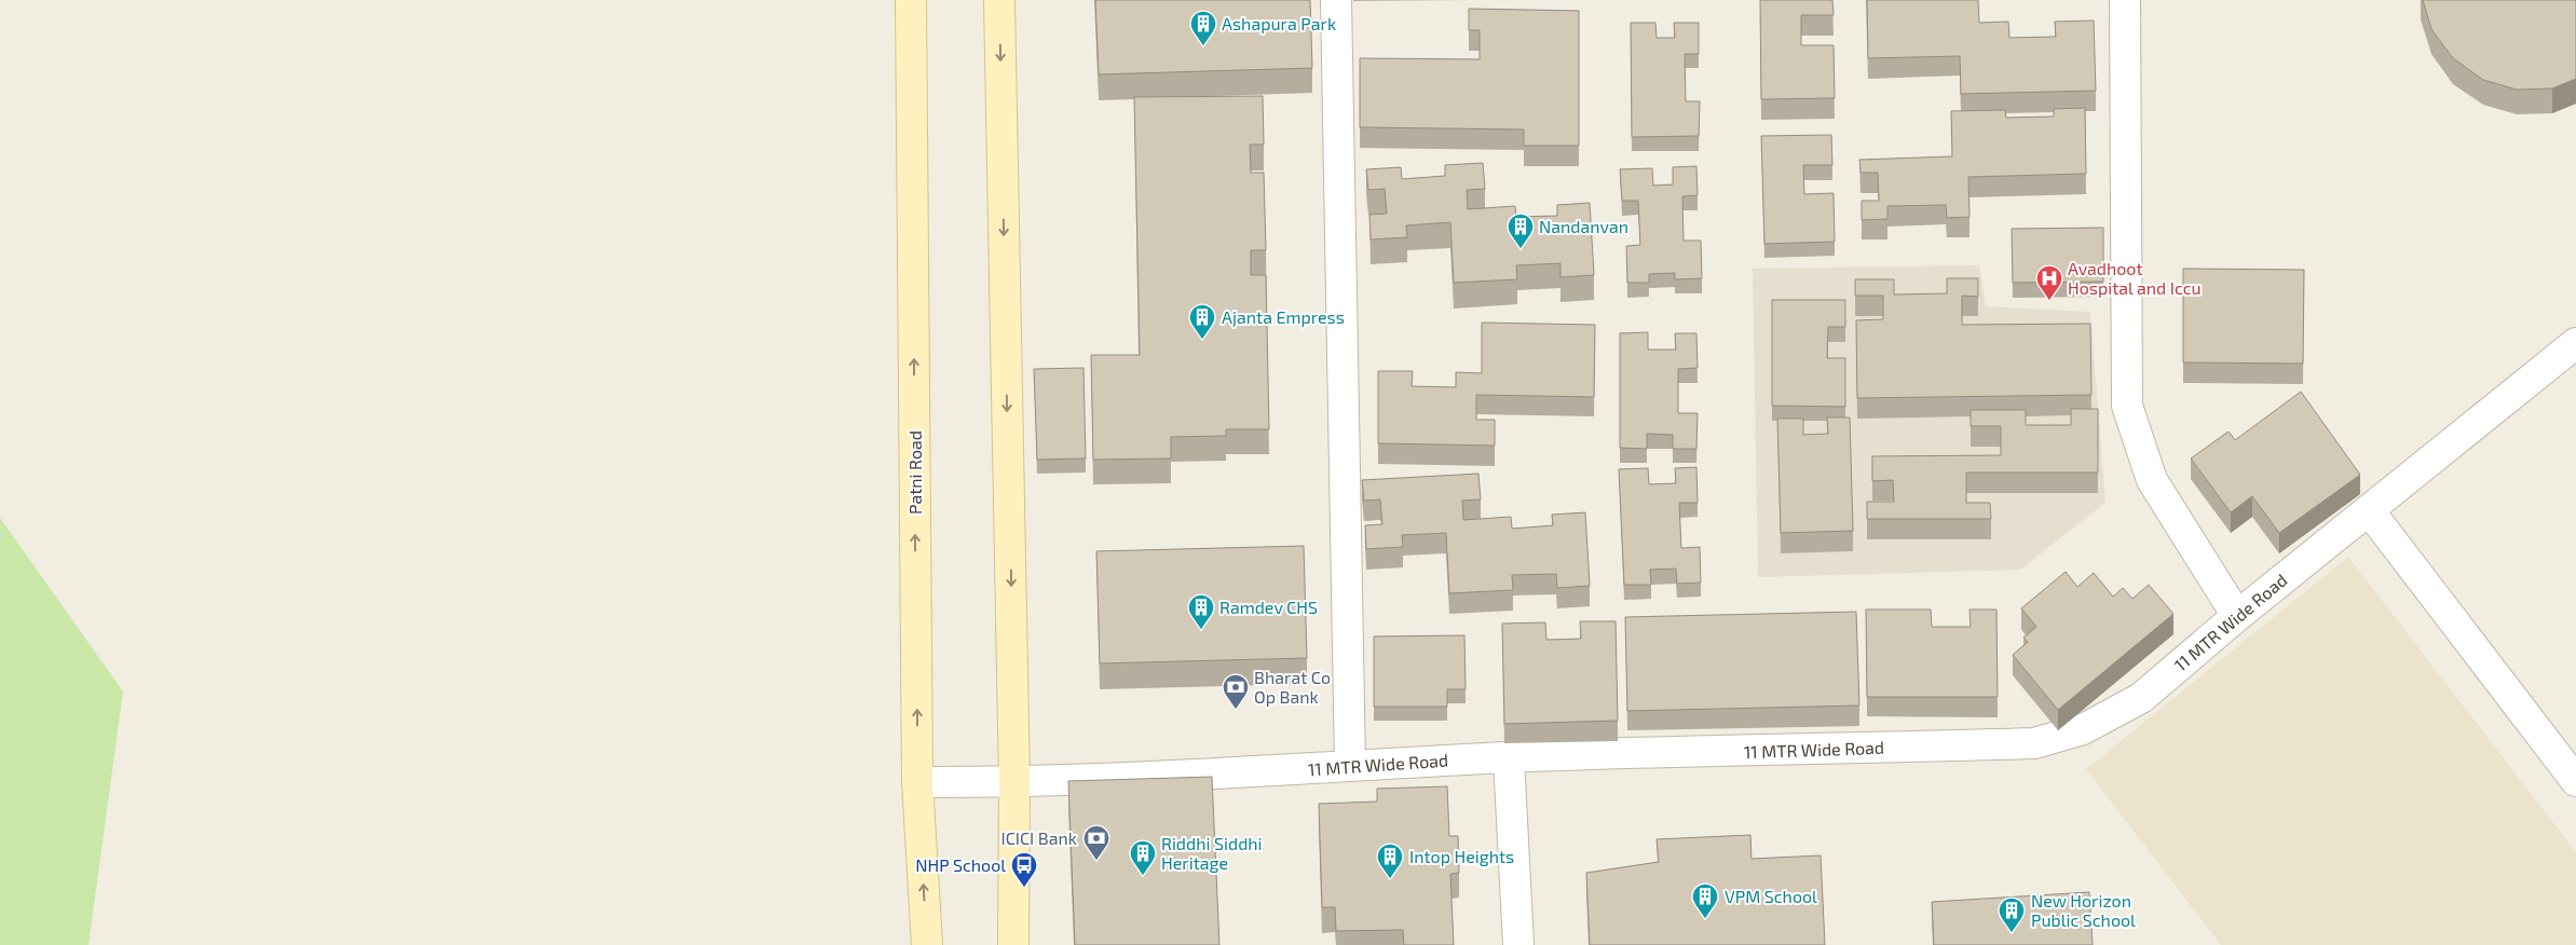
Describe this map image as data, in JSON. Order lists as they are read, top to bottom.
{
  "streets": {
    "main road": ["Patni Road"],
    "street": ["11 MTR Wide Road"]
  },
  "crossings": [
    ["Patni Road", "11 MTR Wide Road"]
  ],
  "places": {
    "building": [
      "Ashapura Park",
      "Nandanvan",
      "Ajanta Empress",
      "Ramdev CHS",
      "Riddhi Siddhi Heritage",
      "Intop Heights",
      "VPM School",
      "New Horizon Public School"
    ],
    "hospital": ["Avadhoot Hospital and Iccu"],
    "bank": ["Bharat Co Op Bank", "ICICI Bank"],
    "bus stop": ["NHP School"]
  }
}
